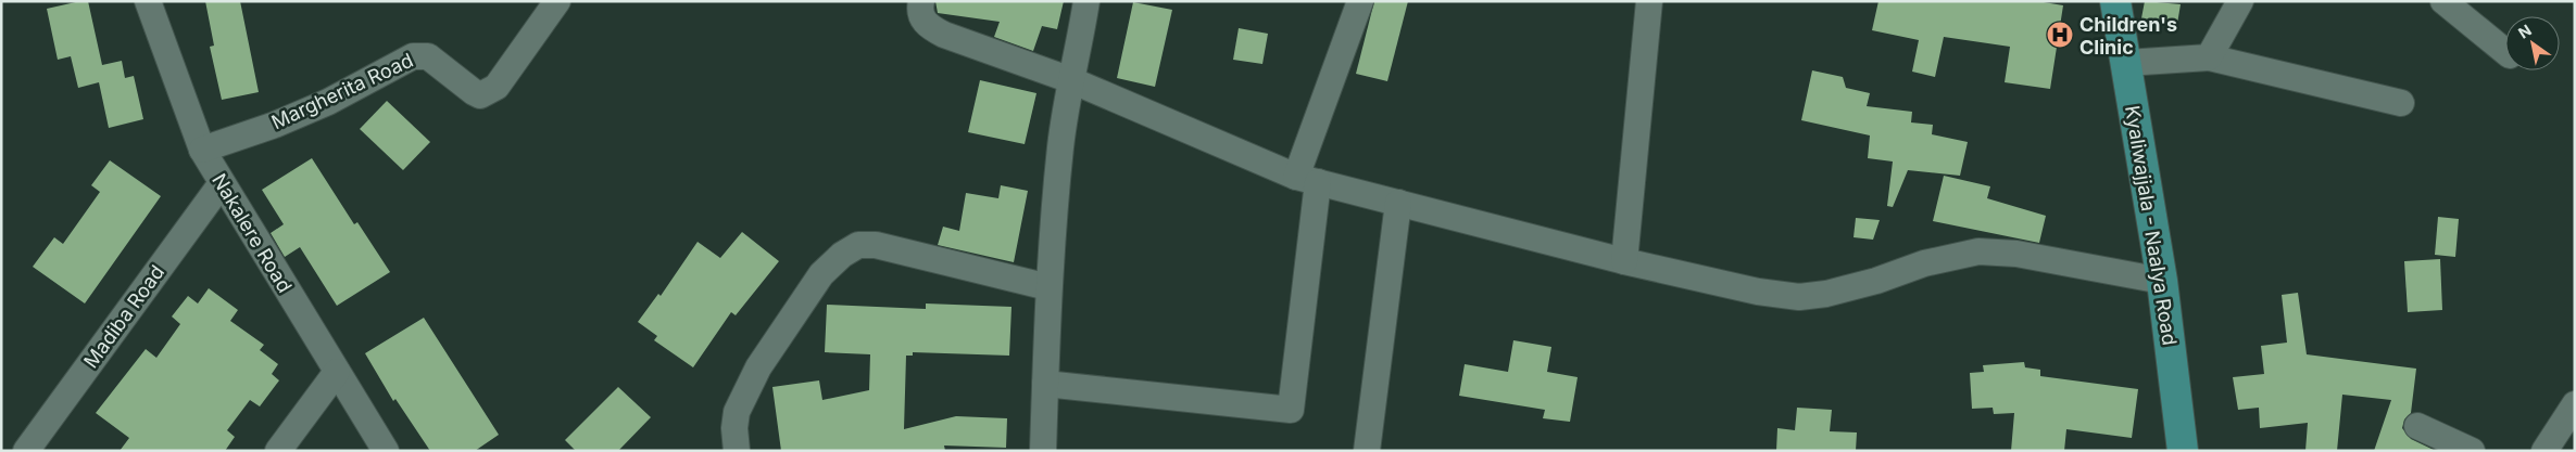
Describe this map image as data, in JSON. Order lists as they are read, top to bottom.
{
  "streets": {
    "main road": ["Kyaliwajjala - Naalya Road"],
    "street": ["Margherita Road", "Nakalere Road", "Madiba Road"]
  },
  "crossings": [
    ["Margherita Road", "Nakalere Road"],
    ["Nakalere Road", "Madiba Road"]
  ],
  "places": {
    "hospital": ["Children's Clinic"]
  },
  "north": "top left"
}
